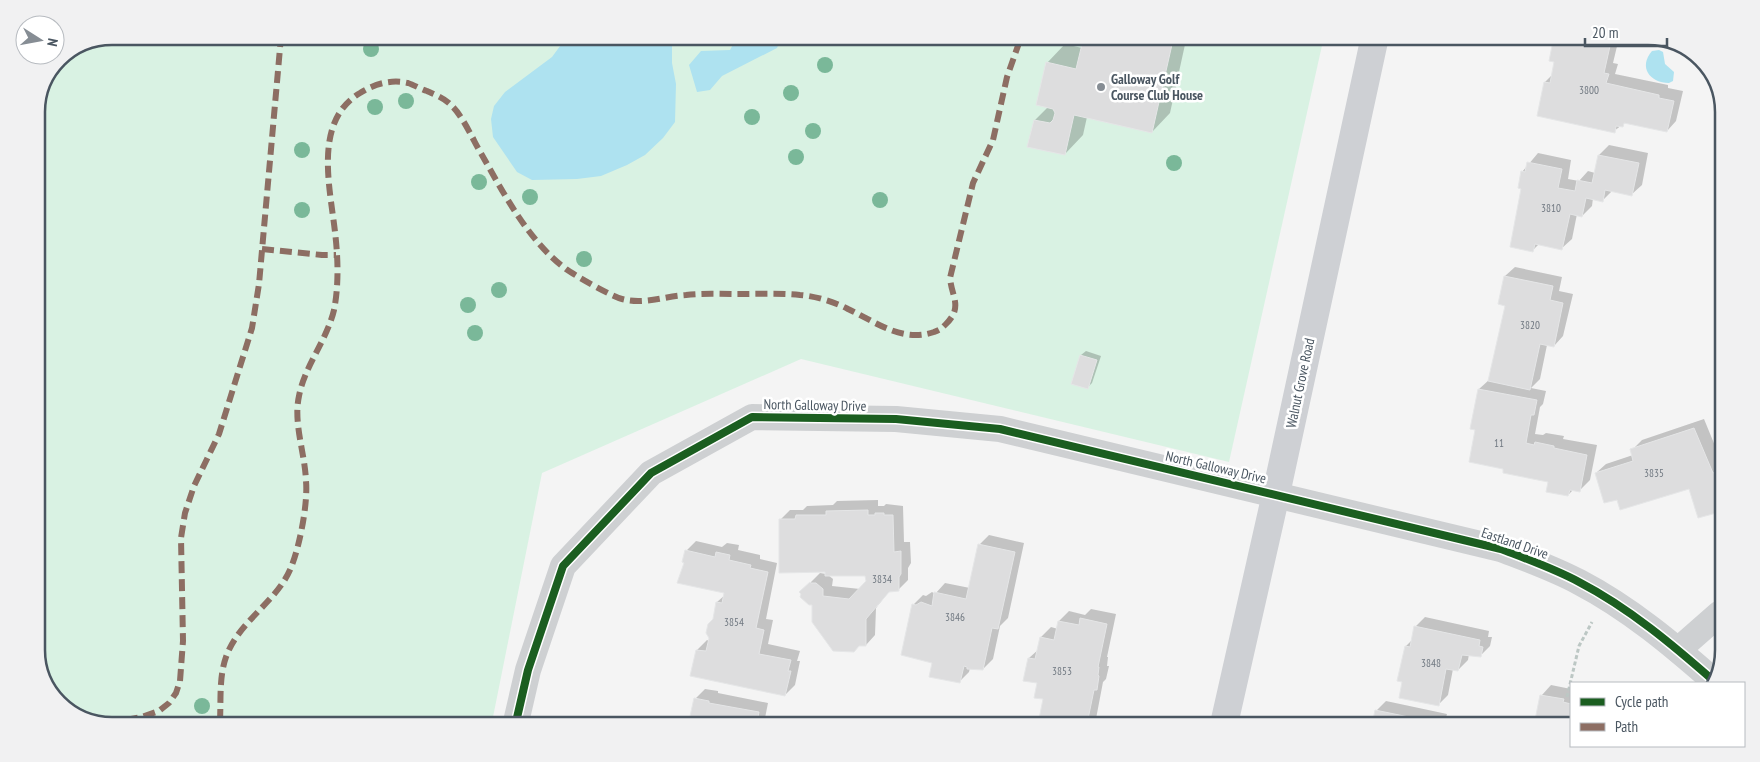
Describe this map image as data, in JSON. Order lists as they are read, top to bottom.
{
  "streets": {
    "main road": ["Walnut Grove Road"],
    "street": ["North Galloway Drive", "Eastland Drive"]
  },
  "crossings": [
    ["Walnut Grove Road", "North Galloway Drive"],
    ["Walnut Grove Road", "Eastland Drive"],
    ["North Galloway Drive", "Eastland Drive"]
  ],
  "places": ["Galloway Golf Course Club House"],
  "house_numbers": [
    "3800",
    "3810",
    "3820",
    "11",
    "3835",
    "3834",
    "3846",
    "3854",
    "3848",
    "3853"
  ],
  "legend": ["Cycle path", "Path"],
  "scale_bar": "20 m",
  "north": "right"
}
